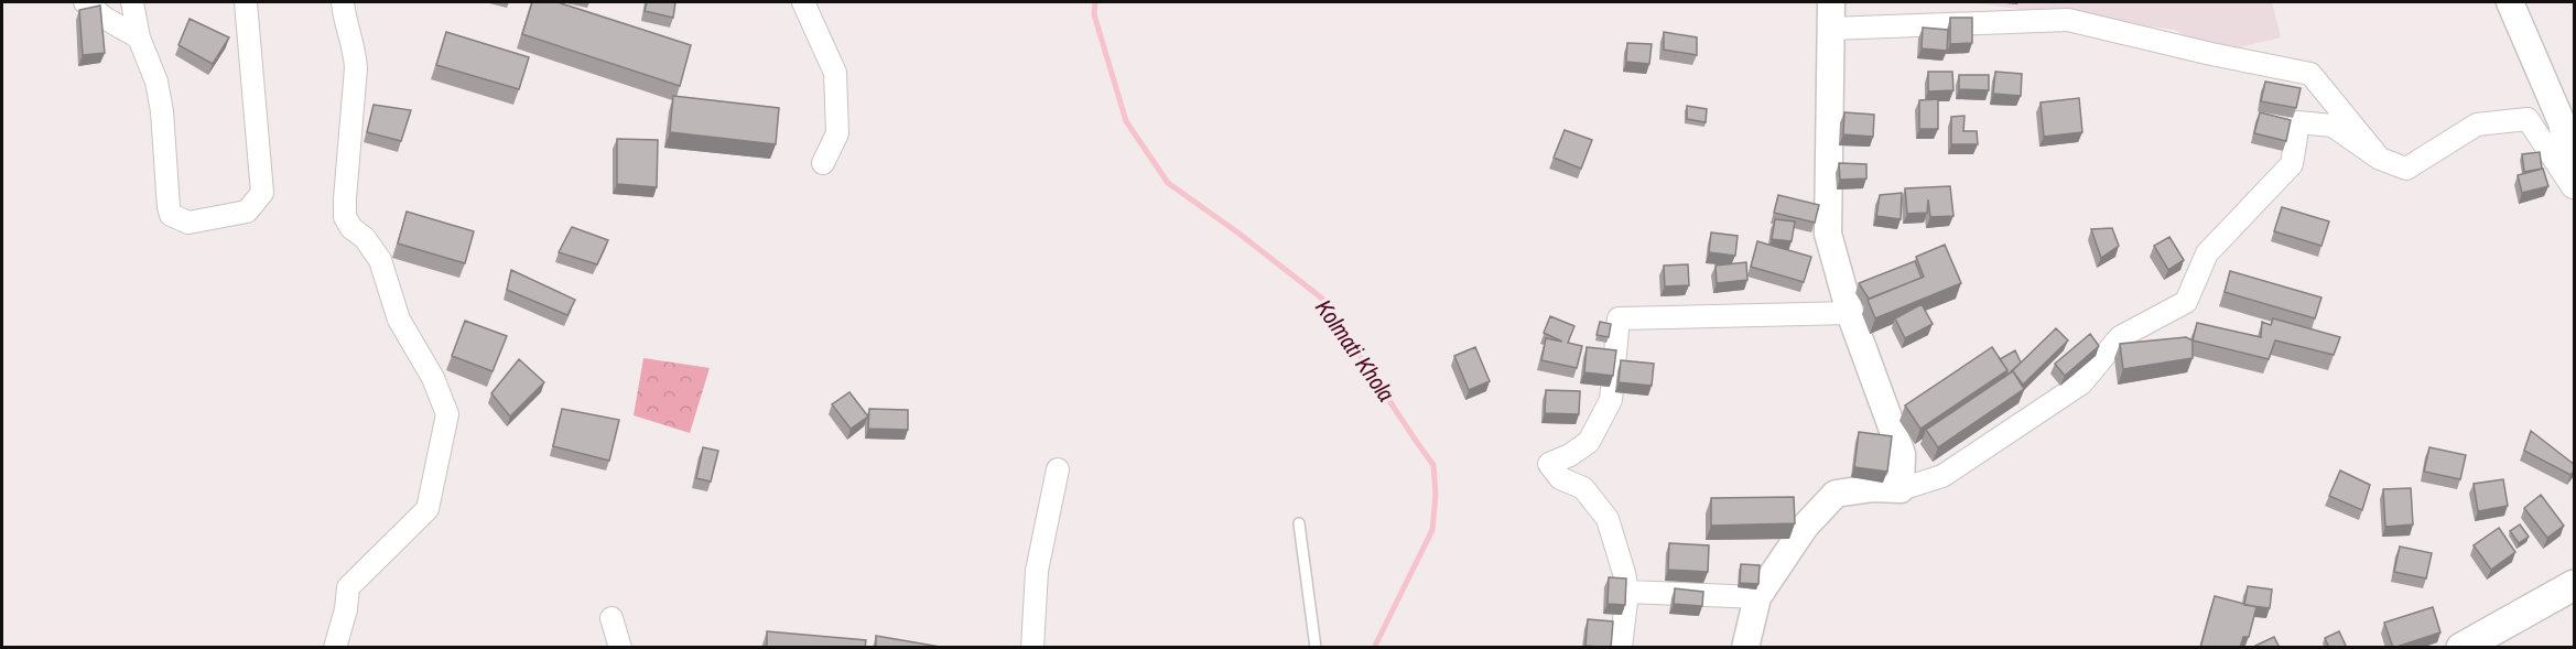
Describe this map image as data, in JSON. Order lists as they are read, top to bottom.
{
  "water": ["Kolmati Khola"]
}
